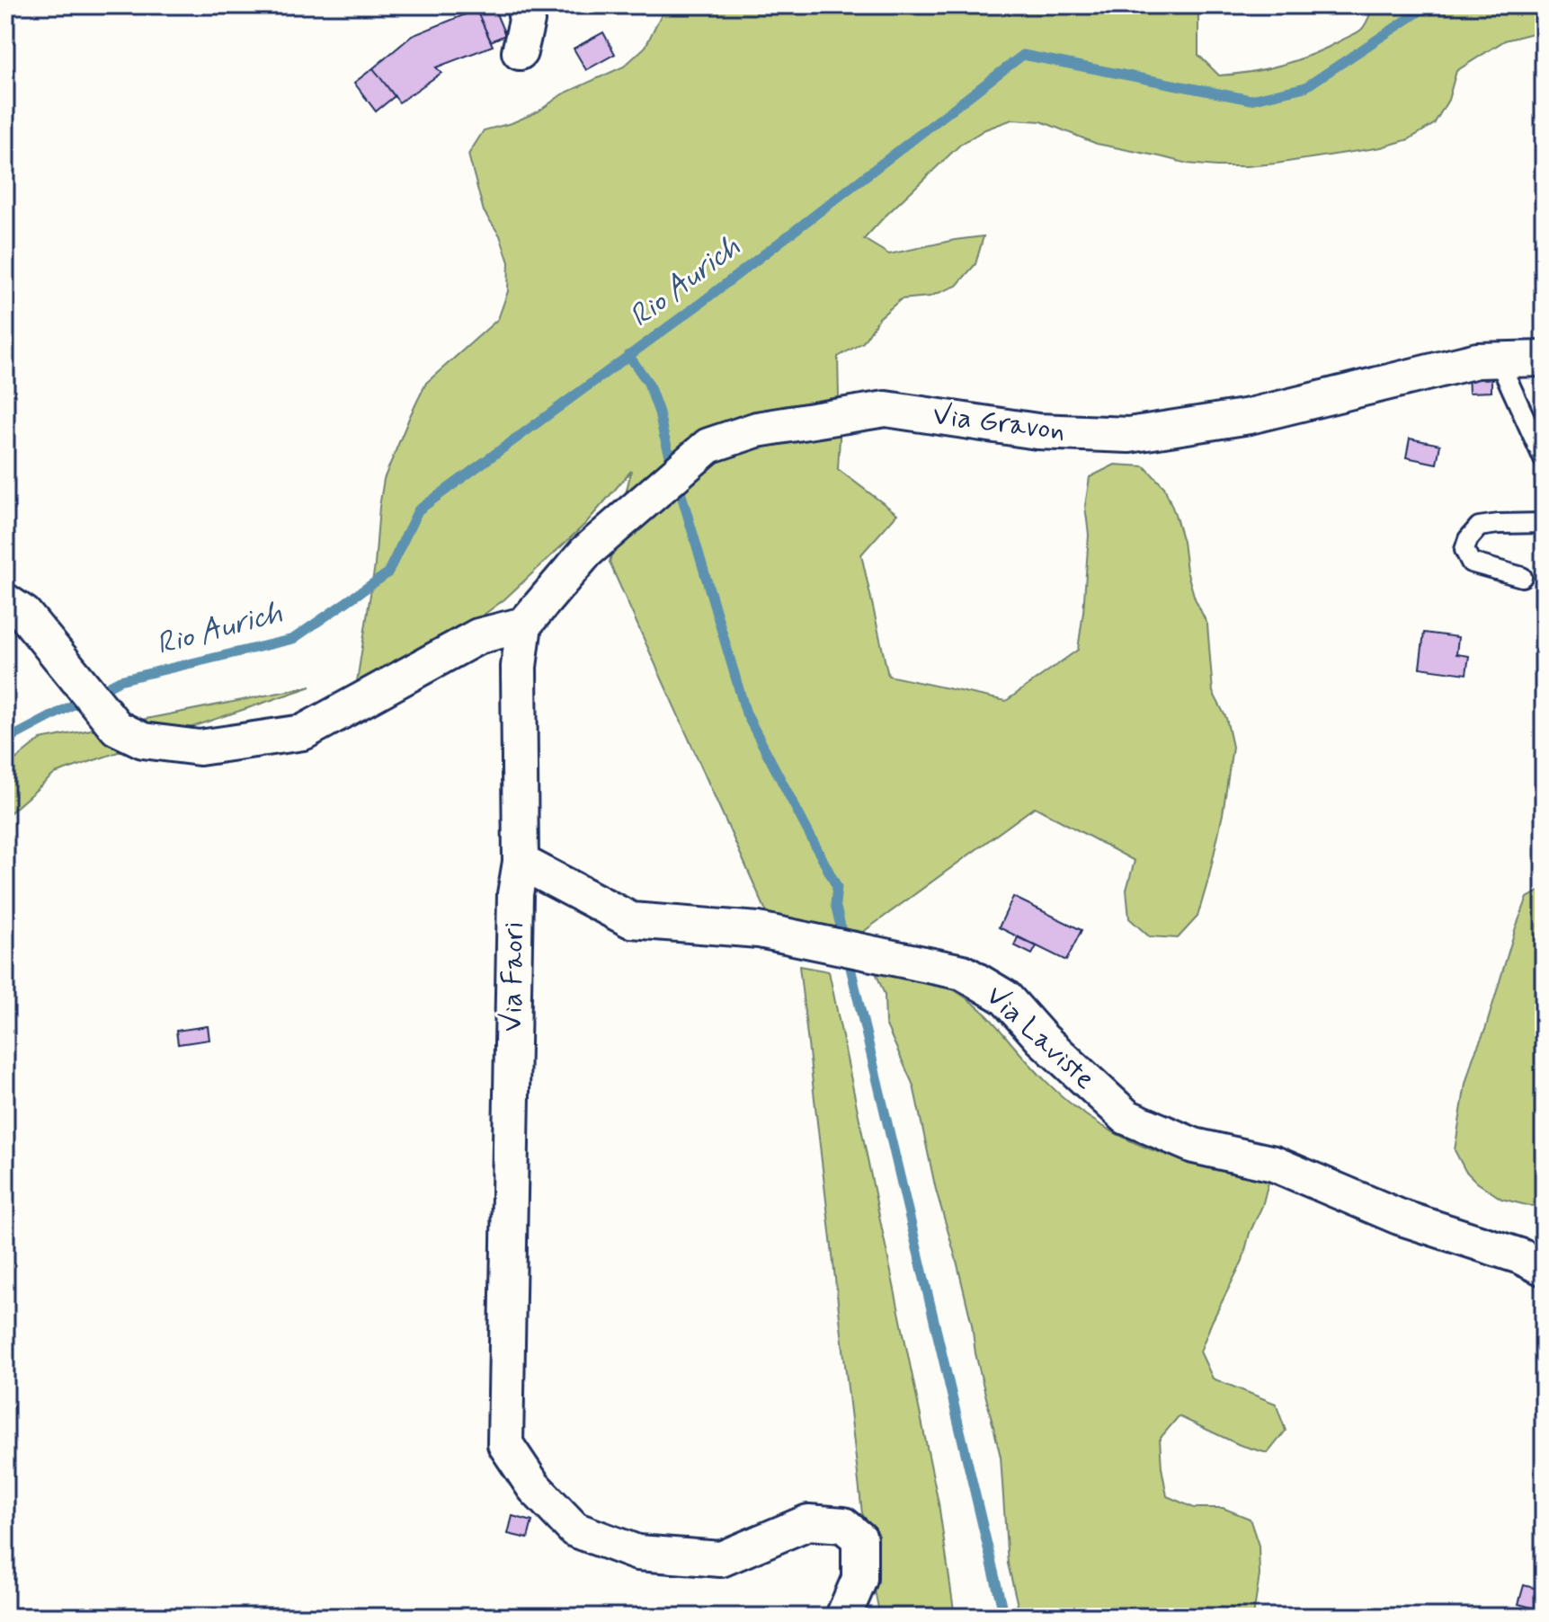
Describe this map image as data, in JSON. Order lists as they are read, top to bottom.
{
  "streets": {
    "street": ["Via Gravon", "Via Faori", "Via Laviste"]
  },
  "crossings": [
    ["Via Gravon", "Via Faori"],
    ["Via Faori", "Via Laviste"]
  ],
  "water": ["Rio Aurich"]
}
